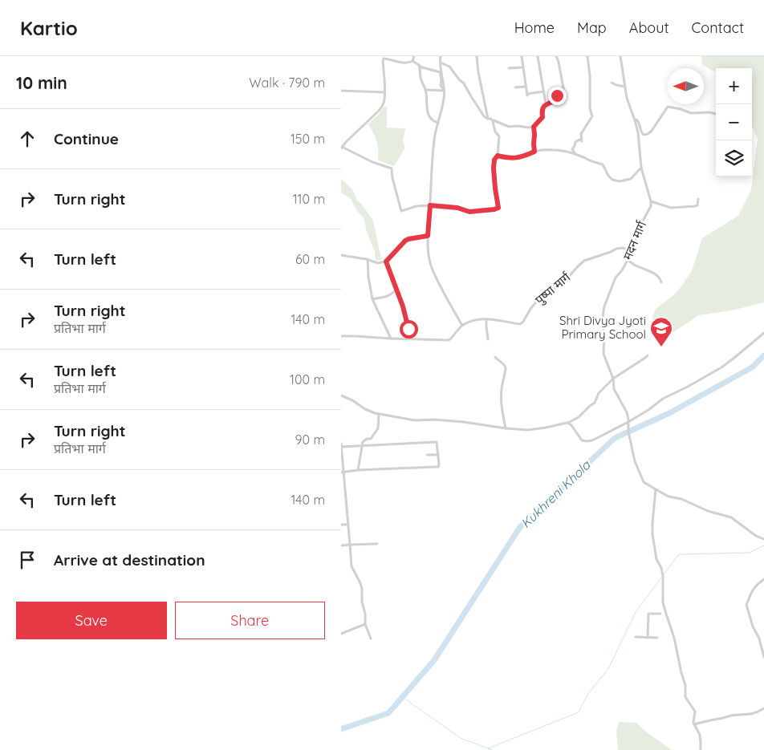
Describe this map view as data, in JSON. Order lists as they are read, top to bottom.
{
  "streets": {
    "street": ["मदन मार्ग", "पुष्पा मार्ग"]
  },
  "crossings": [
    ["मदन मार्ग", "पुष्पा मार्ग"]
  ],
  "water": ["Kukhreni Khola"],
  "places": {
    "school or university": ["Shri Divya Jyoti Primary School"]
  },
  "north": "left",
  "page": {
    "header": "Kartio",
    "nav": [
      "Home",
      "Map",
      "About",
      "Contact"
    ],
    "heading": ["10 min", "Walk · 790 m"],
    "map_buttons": ["+", "−"],
    "list": [
      ["Continue", "150 m"],
      ["Turn right", "110 m"],
      ["Turn left", "60 m"],
      ["Turn right", "प्रतिभा मार्ग", "140 m"],
      ["Turn left", "प्रतिभा मार्ग", "100 m"],
      ["Turn right", "प्रतिभा मार्ग", "90 m"],
      ["Turn left", "140 m"],
      "Arrive at destination"
    ],
    "buttons": ["Save", "Share"]
  }
}
